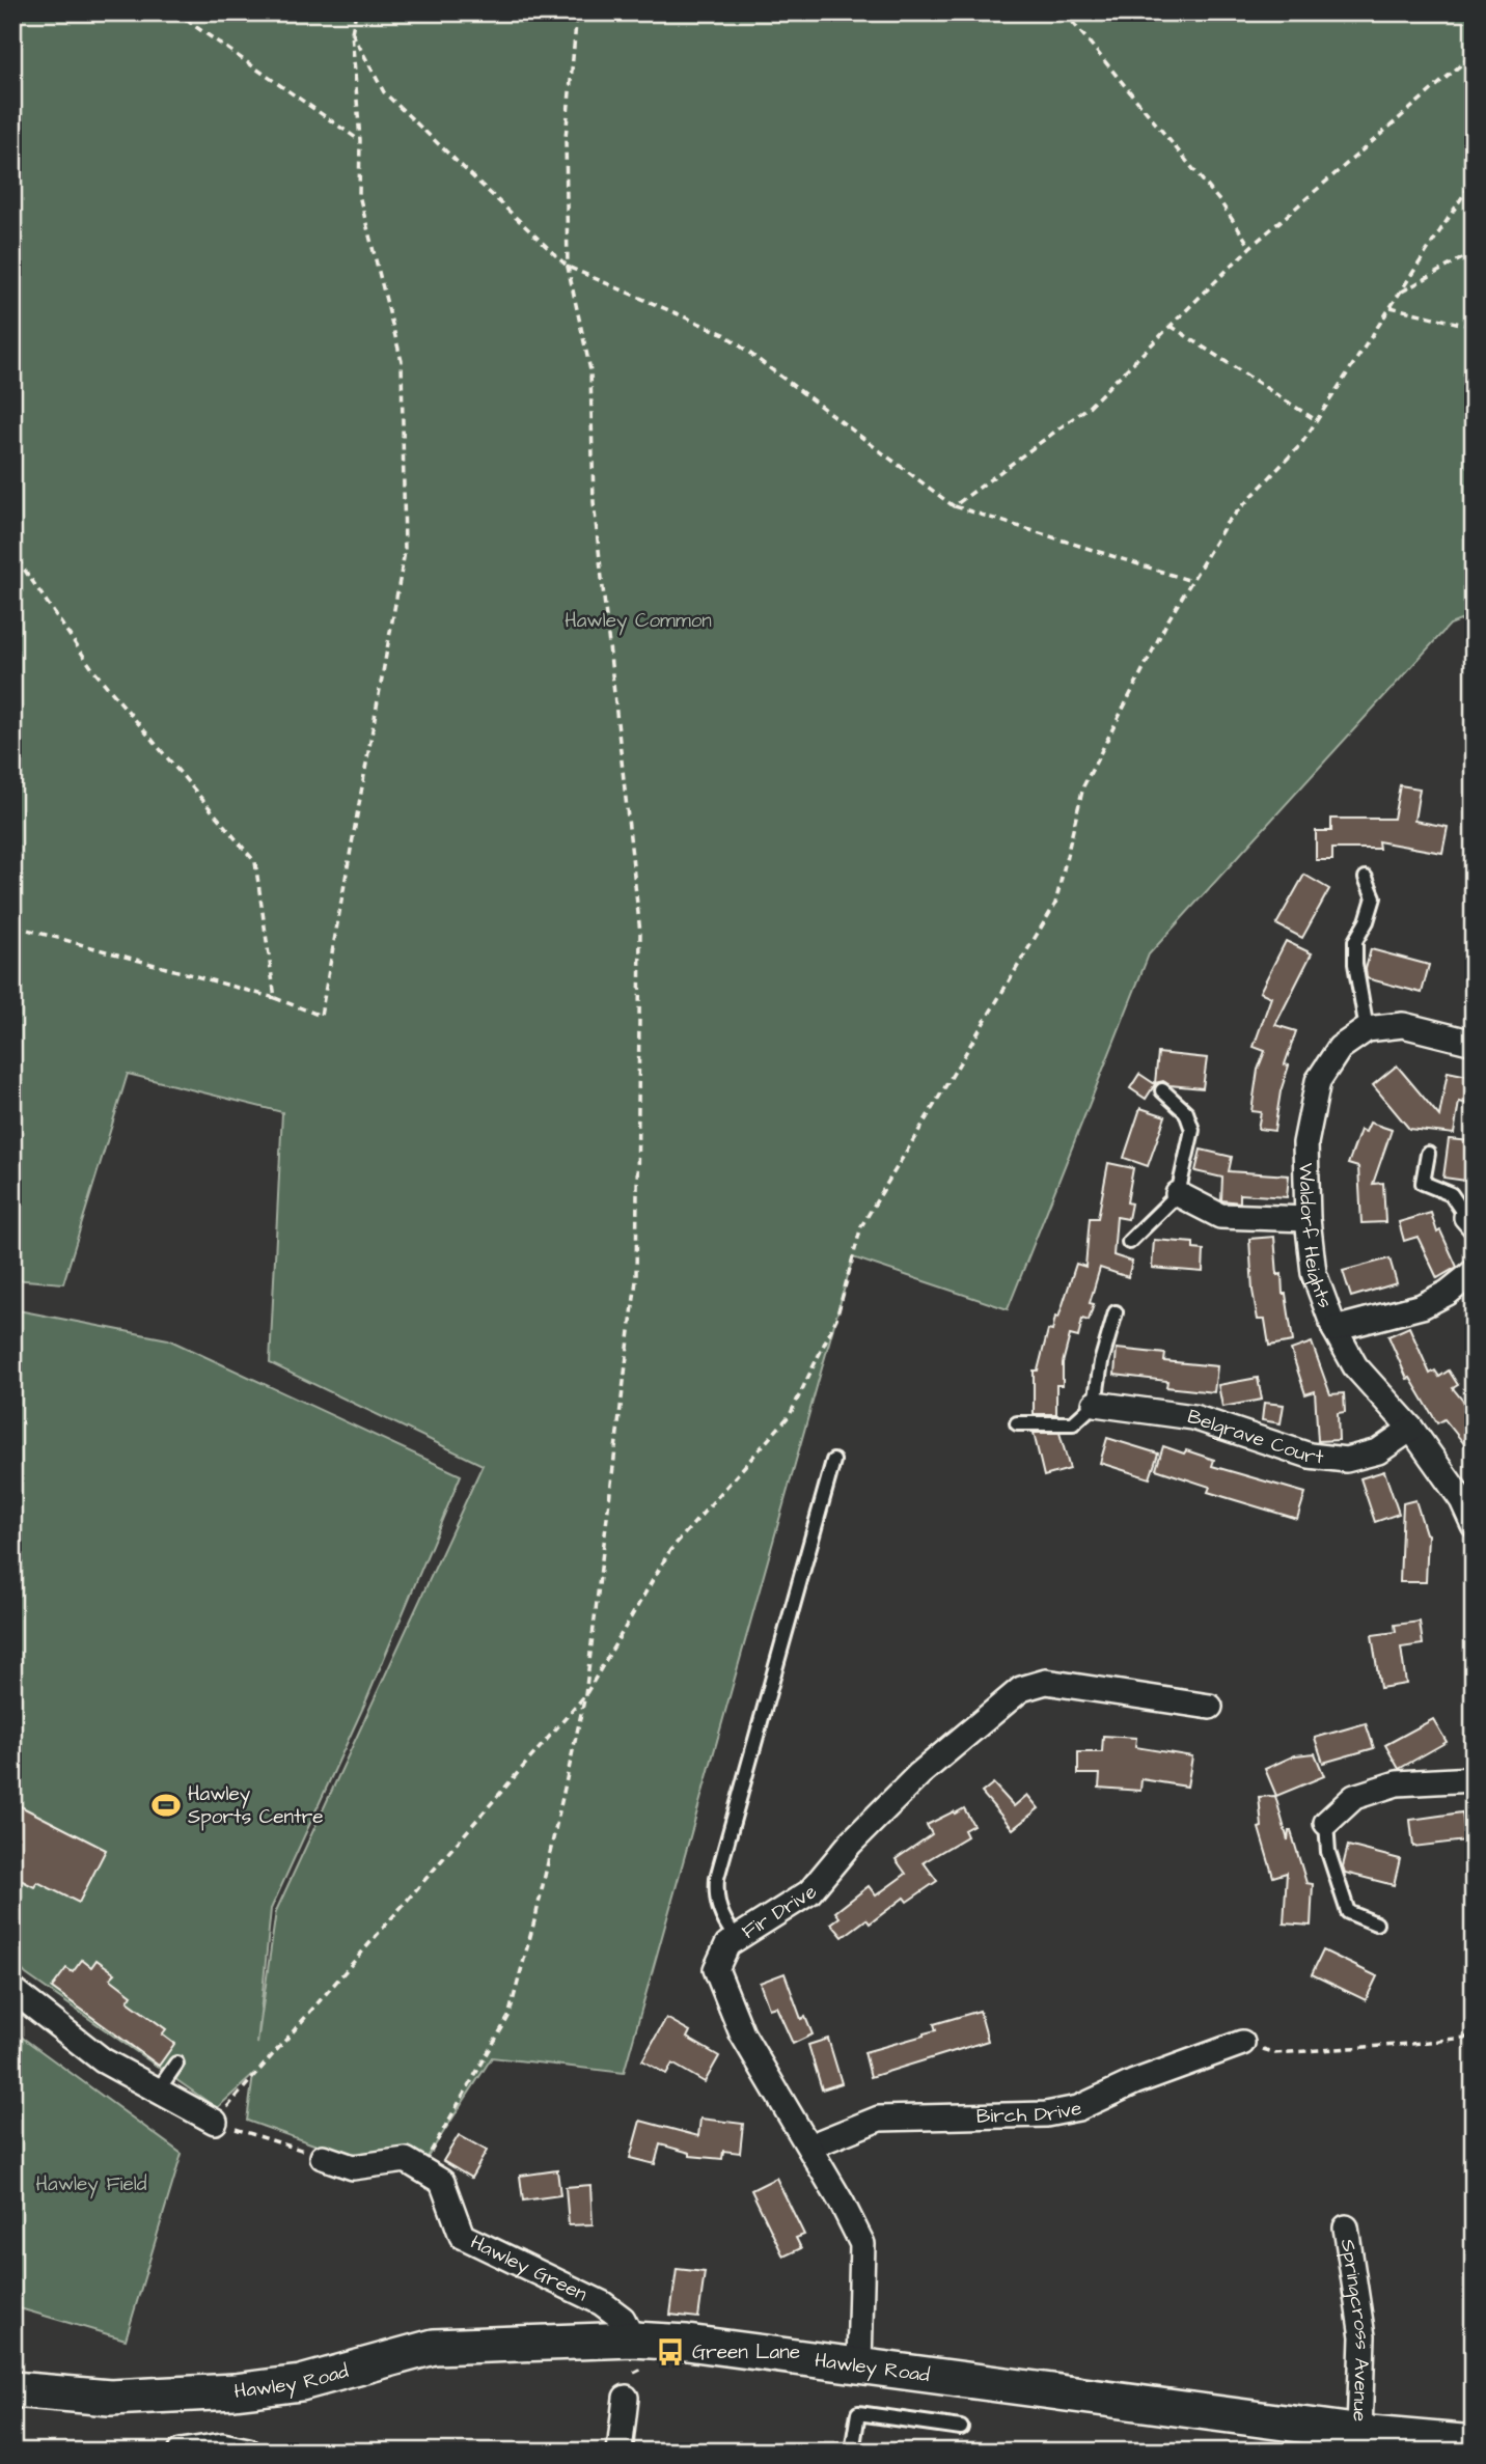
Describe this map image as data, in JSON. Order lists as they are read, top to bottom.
{
  "streets": {
    "main road": ["Hawley Road"],
    "street": [
      "Waldorf Heights",
      "Belgrave Court",
      "Fir Drive",
      "Birch Drive",
      "Hawley Green",
      "Springcross Avenue"
    ]
  },
  "crossings": [
    ["Waldorf Heights", "Belgrave Court"],
    ["Fir Drive", "Birch Drive"],
    ["Fir Drive", "Hawley Road"],
    ["Hawley Green", "Hawley Road"],
    ["Springcross Avenue", "Hawley Road"]
  ],
  "parks": ["Hawley Common", "Hawley Field"],
  "places": {
    "sports": ["Hawley Sports Centre"],
    "bus stop": ["Green Lane"]
  }
}
